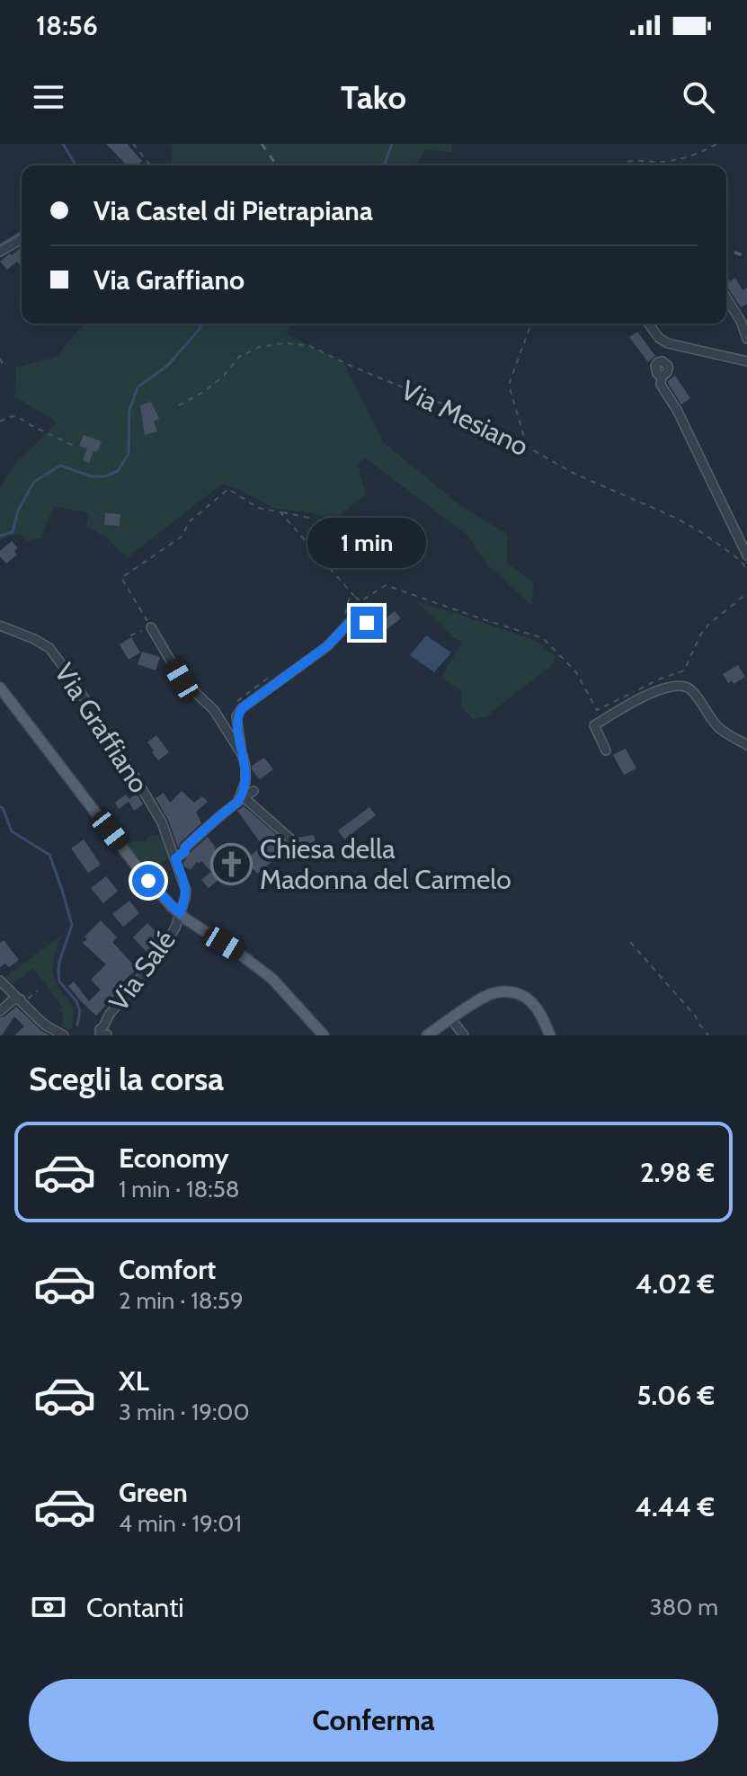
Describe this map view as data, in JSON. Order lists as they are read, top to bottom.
{
  "streets": {
    "street": ["Via Graffiano", "Via Salé"],
    "path": ["Via Mesiano"]
  },
  "crossings": [
    ["Via Graffiano", "Via Salé"]
  ],
  "places": {
    "church": ["Chiesa della Madonna del Carmelo"]
  },
  "page": {
    "status": "18:56",
    "header": "Tako",
    "banner": ["Via Castel di Pietrapiana", "Via Graffiano"],
    "bubble": "1 min",
    "heading": "Scegli la corsa",
    "list": [
      {
        "name": "Economy",
        "note": "1 min · 18:58",
        "value": "2.98 €"
      },
      {
        "name": "Comfort",
        "note": "2 min · 18:59",
        "value": "4.02 €"
      },
      {
        "name": "XL",
        "note": "3 min · 19:00",
        "value": "5.06 €"
      },
      {
        "name": "Green",
        "note": "4 min · 19:01",
        "value": "4.44 €"
      }
    ],
    "pay": ["Contanti", "380 m"],
    "buttons": "Conferma"
  }
}
